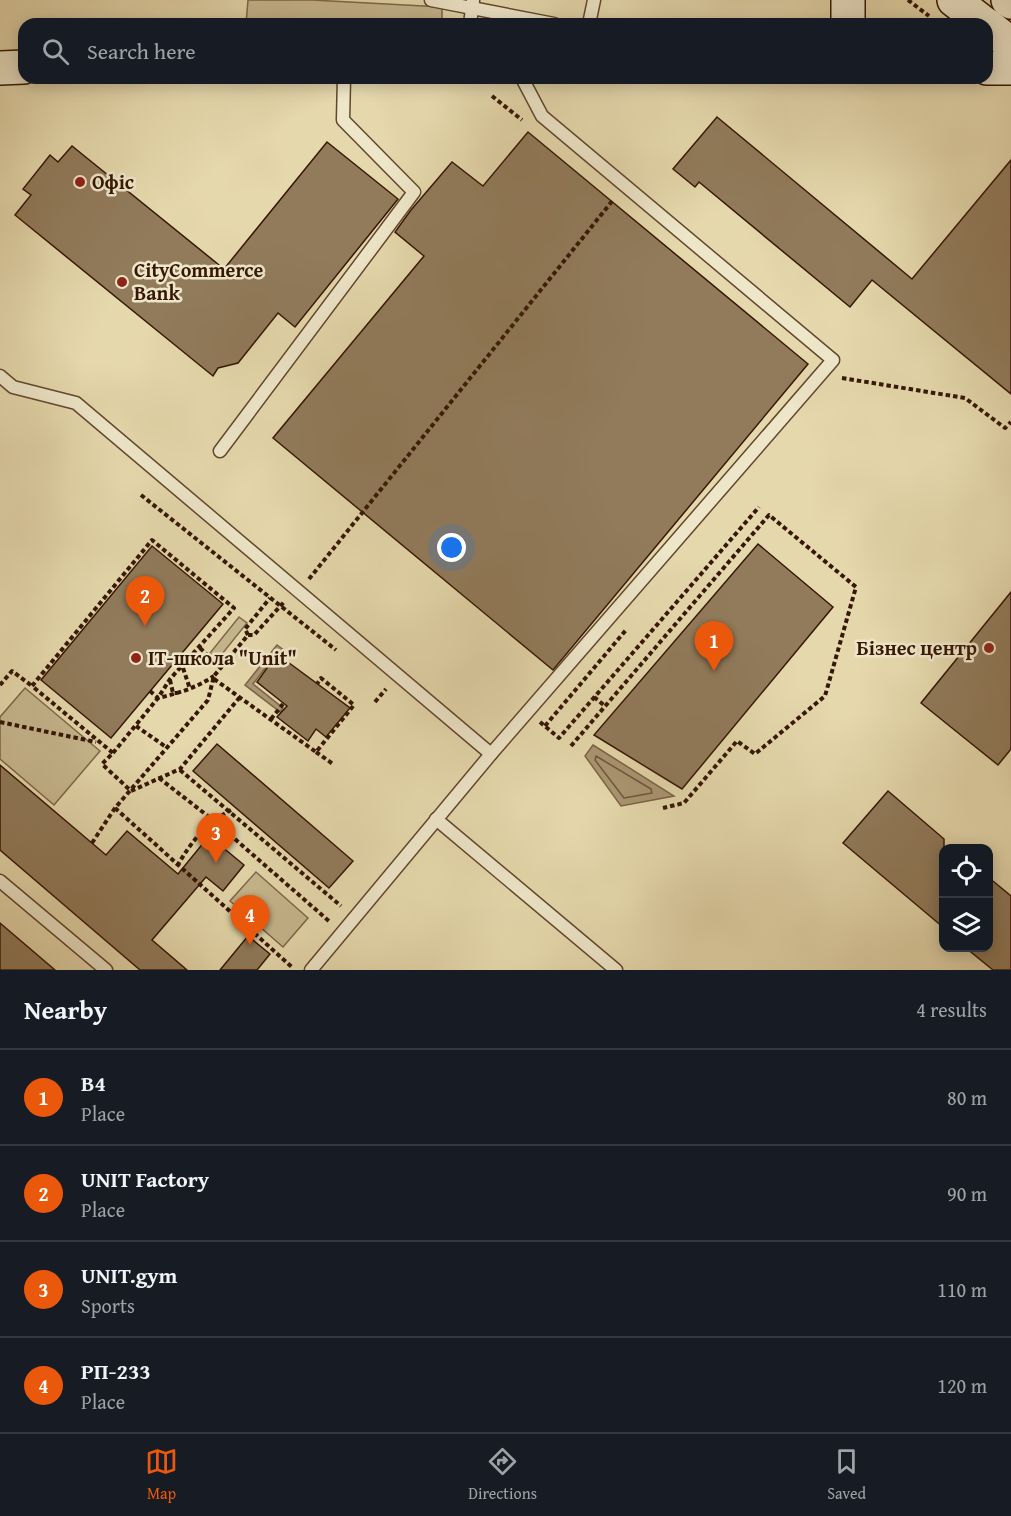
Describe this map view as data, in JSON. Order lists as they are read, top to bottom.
{
  "places": [
    "Офіс",
    "CityCommerce Bank",
    "Бізнес центр",
    "IT-школа \"Unit\""
  ],
  "page": {
    "search": "Search here",
    "pins": [
      "2",
      "1",
      "3",
      "4"
    ],
    "heading": ["Nearby", "4 results"],
    "list": [
      {
        "mark": "1",
        "name": "B4",
        "note": "Place",
        "value": "80 m"
      },
      {
        "mark": "2",
        "name": "UNIT Factory",
        "note": "Place",
        "value": "90 m"
      },
      {
        "mark": "3",
        "name": "UNIT.gym",
        "note": "Sports",
        "value": "110 m"
      },
      {
        "mark": "4",
        "name": "РП-233",
        "note": "Place",
        "value": "120 m"
      }
    ],
    "nav": ["Map", "Directions", "Saved"]
  }
}
